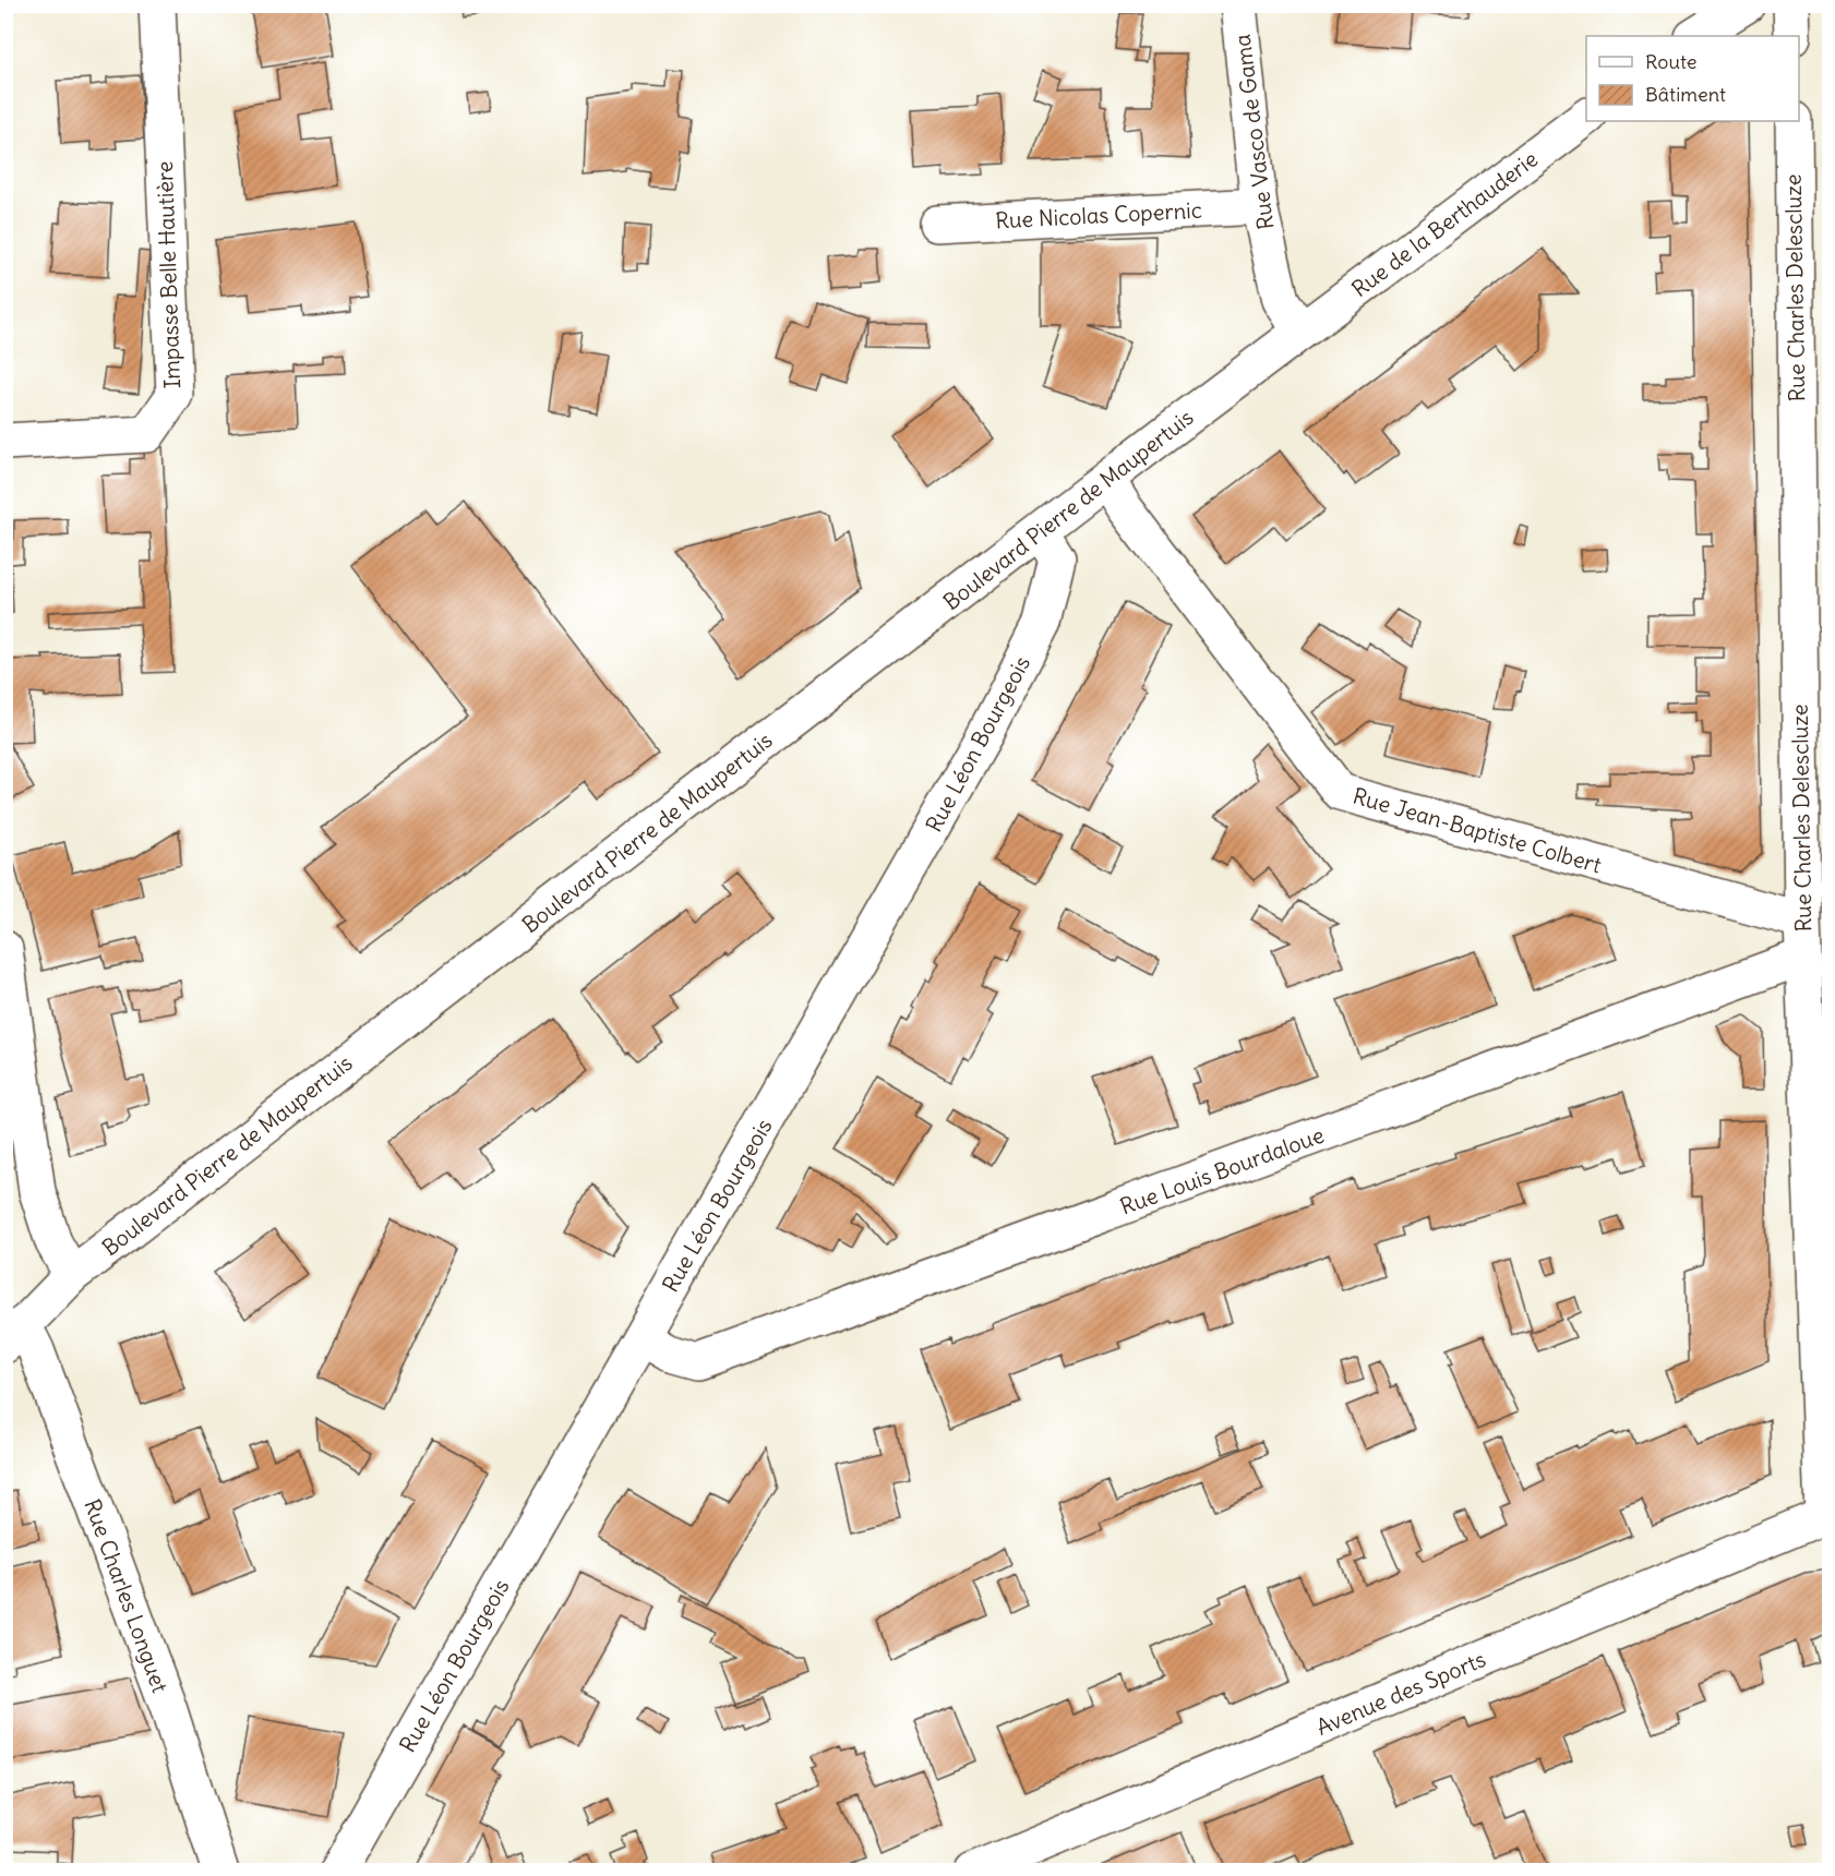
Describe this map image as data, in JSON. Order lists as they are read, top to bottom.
{
  "streets": {
    "street": [
      "Rue Vasco de Gama",
      "Rue Nicolas Copernic",
      "Rue de la Berthauderie",
      "Impasse Belle Hautière",
      "Rue Charles Delescluze",
      "Boulevard Pierre de Maupertuis",
      "Rue Léon Bourgeois",
      "Rue Jean-Baptiste Colbert",
      "Rue Louis Bourdaloue",
      "Rue Charles Longuet",
      "Avenue des Sports"
    ]
  },
  "crossings": [
    ["Rue Vasco de Gama", "Rue Nicolas Copernic"],
    ["Rue Vasco de Gama", "Rue de la Berthauderie"],
    ["Rue Vasco de Gama", "Boulevard Pierre de Maupertuis"],
    ["Rue de la Berthauderie", "Boulevard Pierre de Maupertuis"],
    ["Rue Charles Delescluze", "Rue Jean-Baptiste Colbert"],
    ["Rue Charles Delescluze", "Rue Louis Bourdaloue"],
    ["Rue Charles Delescluze", "Avenue des Sports"],
    ["Boulevard Pierre de Maupertuis", "Rue Léon Bourgeois"],
    ["Boulevard Pierre de Maupertuis", "Rue Jean-Baptiste Colbert"],
    ["Boulevard Pierre de Maupertuis", "Rue Charles Longuet"],
    ["Rue Léon Bourgeois", "Rue Louis Bourdaloue"]
  ],
  "legend": ["Route", "Bâtiment"]
}
